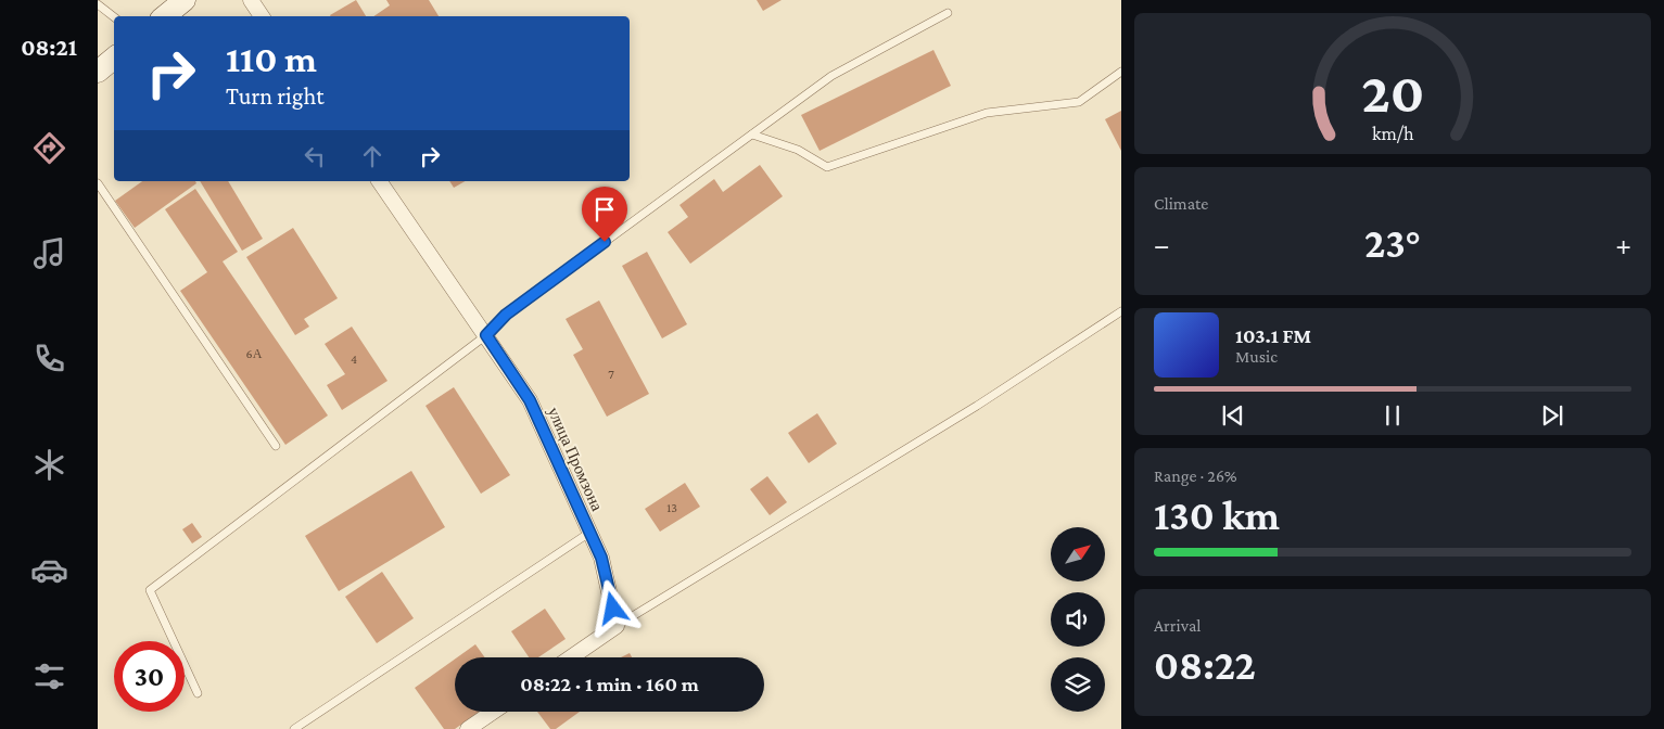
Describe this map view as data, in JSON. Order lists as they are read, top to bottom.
{
  "streets": {
    "street": ["улица Промзона"]
  },
  "house_numbers": [
    "6А",
    "4",
    "7",
    "13"
  ],
  "north": "top right",
  "page": {
    "tabs": "08:21",
    "turn": ["110 m", "Turn right"],
    "tile": [
      "Climate",
      ["Range · 26%", "130 km"],
      ["Arrival", "08:22"]
    ],
    "heat": ["−", "23°", "+"],
    "song": ["103.1 FM", "Music"],
    "limit": "30",
    "trip": "08:22 · 1 min · 160 m",
    "gauge": ["20", "km/h"]
  }
}
